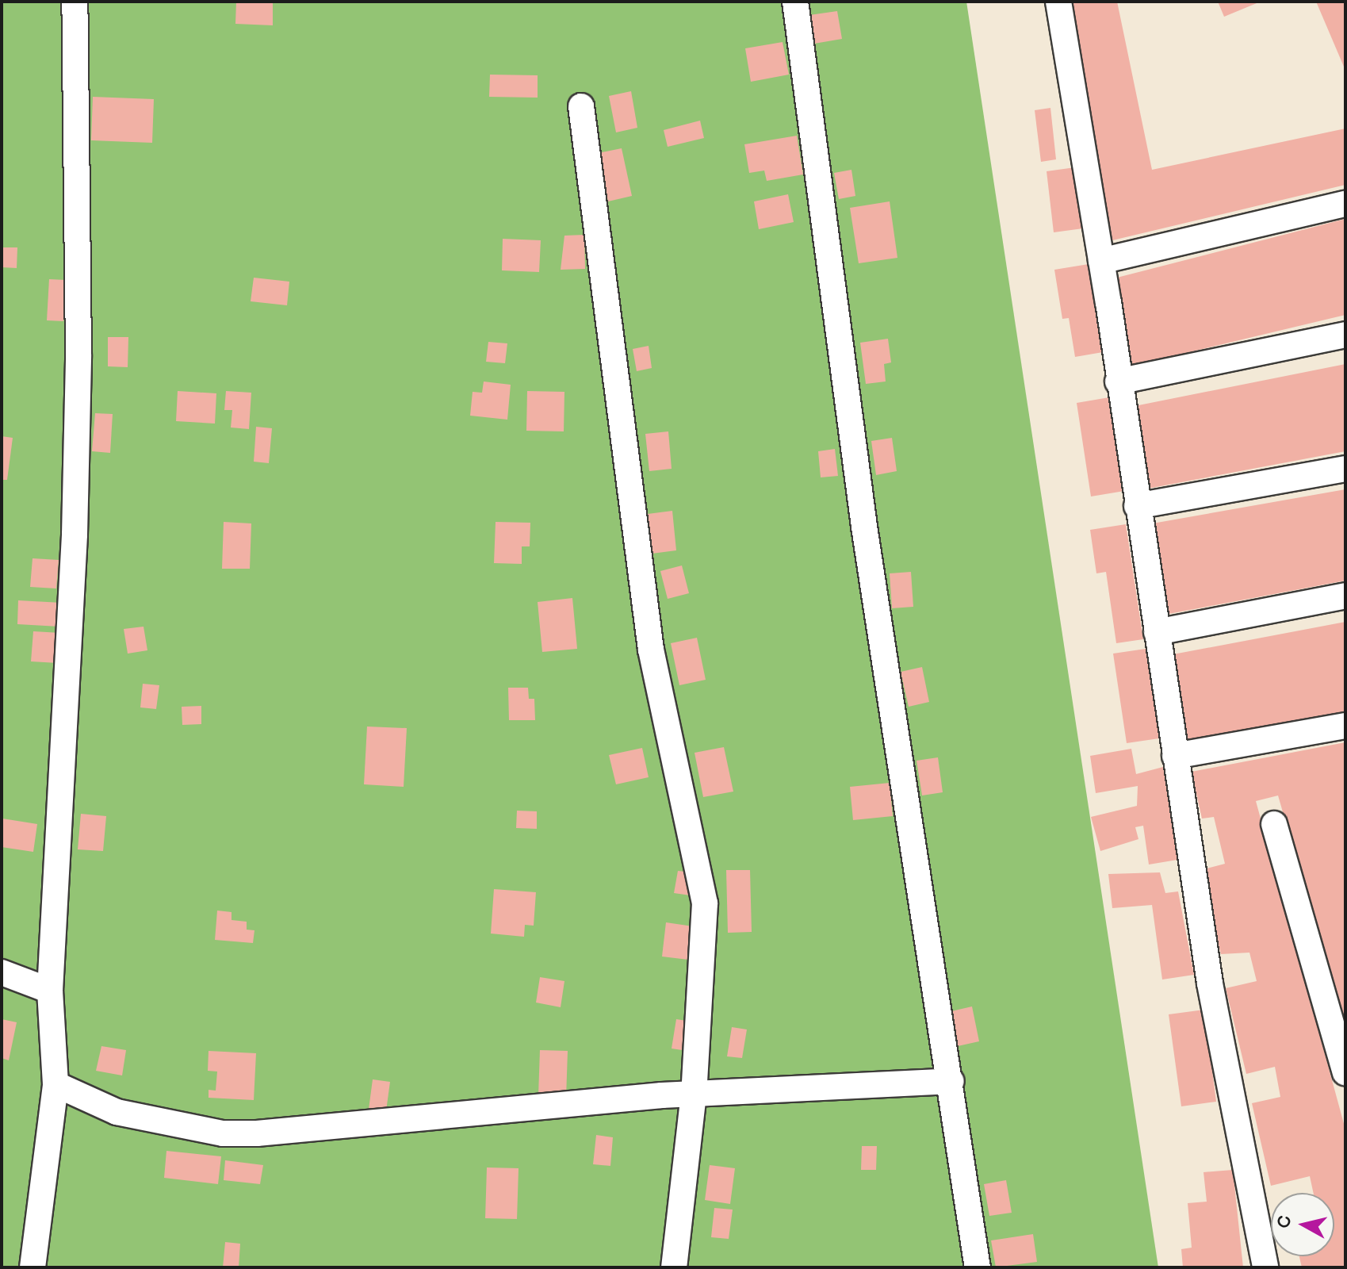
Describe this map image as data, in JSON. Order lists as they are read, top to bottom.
{
  "north": "left"
}
